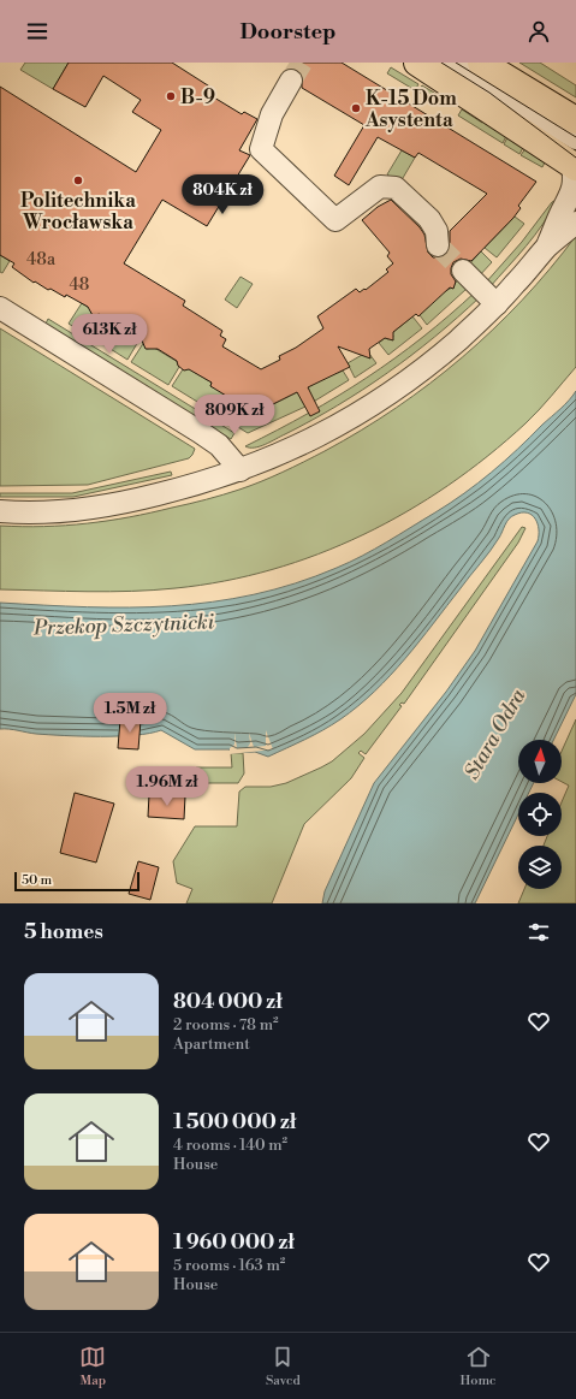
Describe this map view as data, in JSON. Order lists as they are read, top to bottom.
{
  "water": ["Przekop Szczytnicki", "Stara Odra"],
  "places": ["B-9", "K-15 Dom Asystenta", "Politechnika Wrocławska"],
  "house_numbers": ["48a", "48"],
  "scale_bar": "50 m",
  "north": "top",
  "page": {
    "header": "Doorstep",
    "price": [
      "804K zł",
      "613K zł",
      "809K zł",
      "1.5M zł",
      "1.96M zł"
    ],
    "scale": "50 m",
    "heading": "5 homes",
    "list": [
      {
        "name": "804 000 zł",
        "note": "2 rooms · 78 m² · Apartment"
      },
      {
        "name": "1 500 000 zł",
        "note": "4 rooms · 140 m² · House"
      },
      {
        "name": "1 960 000 zł",
        "note": "5 rooms · 163 m² · House"
      }
    ],
    "tabs": ["Map", "Saved", "Home"]
  }
}
